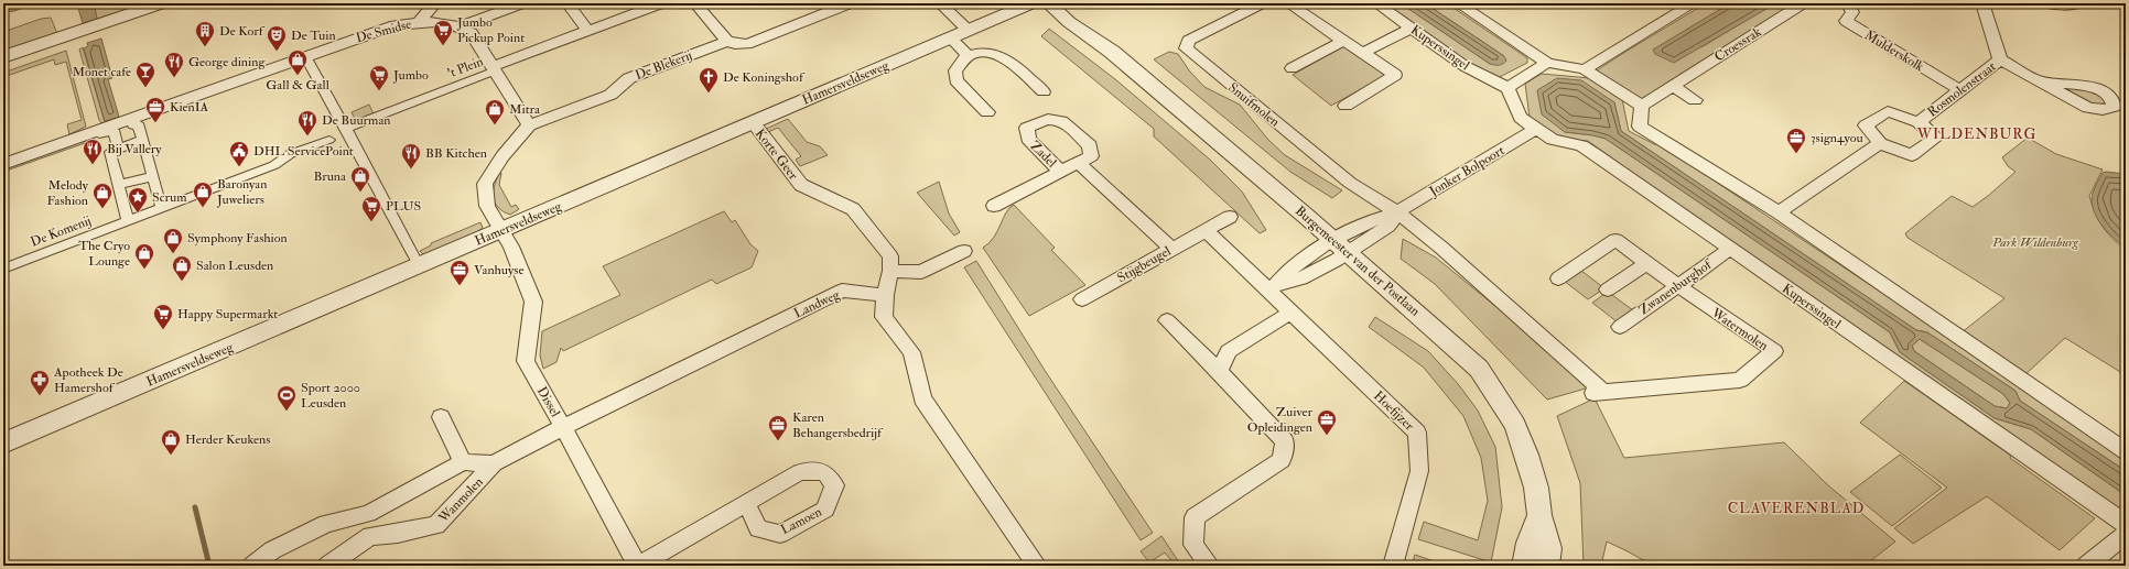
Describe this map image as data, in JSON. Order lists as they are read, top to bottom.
{
  "streets": {
    "street": [
      "De Smidse",
      "Croessrak",
      "Kuperssingel",
      "Mulderskolk",
      "De Blekerij",
      "'t Plein",
      "Hamersveldseweg",
      "Rosmolenstraat",
      "Snuifmolen",
      "Korte Geer",
      "Zadel",
      "Jonker Bolpoort",
      "De Komenij",
      "Burgemeester van der Postlaan",
      "Stijgbeugel",
      "Zwanenburghof",
      "Landweg",
      "Watermolen",
      "Dissel",
      "Hoefijzer",
      "Wanmolen"
    ]
  },
  "crossings": [
    ["De Smidse", "De Blekerij"],
    ["De Smidse", "'t Plein"],
    ["Kuperssingel", "Jonker Bolpoort"],
    ["Kuperssingel", "Zwanenburghof"],
    ["Mulderskolk", "Rosmolenstraat"],
    ["Hamersveldseweg", "Korte Geer"],
    ["Hamersveldseweg", "Dissel"],
    ["Snuifmolen", "Jonker Bolpoort"],
    ["Snuifmolen", "Watermolen"],
    ["Korte Geer", "Landweg"],
    ["Zadel", "Stijgbeugel"],
    ["Jonker Bolpoort", "Burgemeester van der Postlaan"],
    ["Jonker Bolpoort", "Watermolen"],
    ["Zwanenburghof", "Watermolen"],
    ["Landweg", "Dissel"],
    ["Landweg", "Wanmolen"],
    ["Dissel", "Wanmolen"]
  ],
  "districts": ["WILDENBURG", "CLAVERENBLAD"],
  "parks": ["Park Wildenburg"],
  "places": {
    "supermarket": [
      "Jumbo Pickup Point",
      "Jumbo",
      "PLUS",
      "Happy Supermarkt"
    ],
    "building": ["De Korf"],
    "theatre": ["De Tuin"],
    "shop": [
      "Gall & Gall",
      "Mitra",
      "Bruna",
      "Baronyan Juweliers",
      "Melody Fashion",
      "Symphony Fashion",
      "The Cryo Lounge",
      "Salon Leusden",
      "Herder Keukens"
    ],
    "restaurant": [
      "George dining",
      "De Buurman",
      "Bij Vallery",
      "BB Kitchen"
    ],
    "bar": ["Monet cafe"],
    "church": ["De Koningshof"],
    "office": [
      "KienIA",
      "3sign4you",
      "Vanhuyse",
      "Zuiver Opleidingen",
      "Karen Behangersbedrijf"
    ],
    "public building": ["DHL ServicePoint"],
    "place": ["Scrum"],
    "pharmacy": ["Apotheek De Hamershof"],
    "sports": ["Sport 2000 Leusden"]
  }
}
